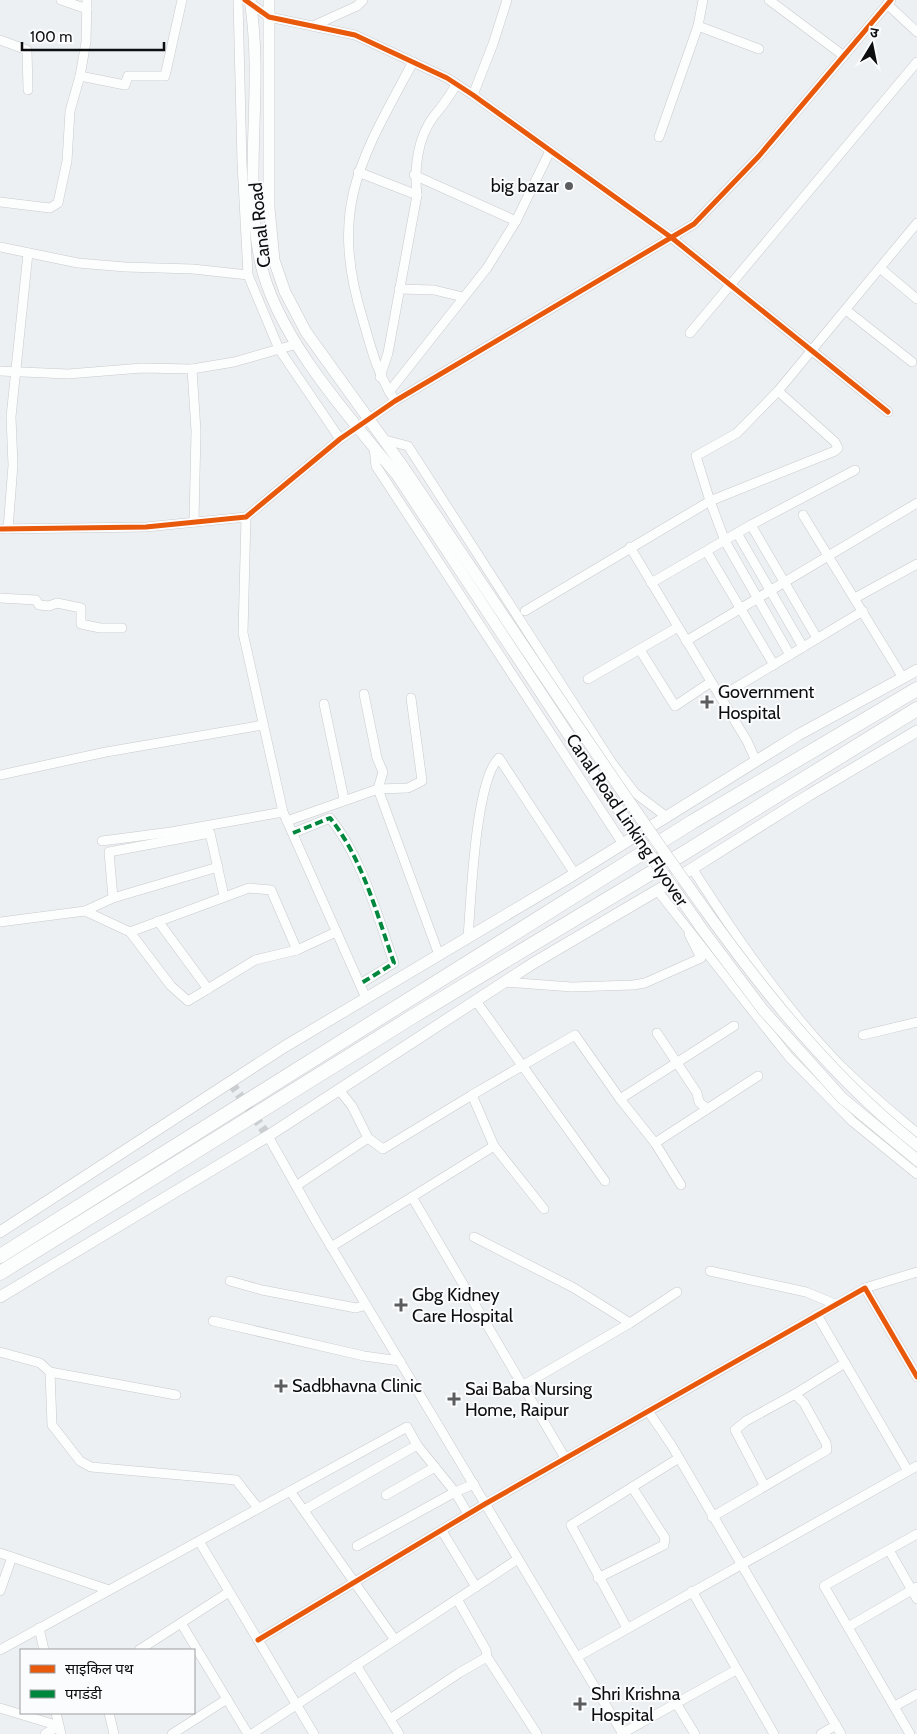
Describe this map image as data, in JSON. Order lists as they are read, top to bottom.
{
  "streets": {
    "main road": ["Canal Road", "Canal Road Linking Flyover"]
  },
  "crossings": [
    ["Canal Road", "Canal Road Linking Flyover"]
  ],
  "places": {
    "other": ["big bazar"],
    "health": [
      "Government Hospital",
      "Gbg Kidney Care Hospital",
      "Sadbhavna Clinic",
      "Sai Baba Nursing Home, Raipur",
      "Shri Krishna Hospital"
    ]
  },
  "legend": ["साइकिल पथ", "पगडंडी"],
  "scale_bar": "100 m",
  "north": "top"
}
